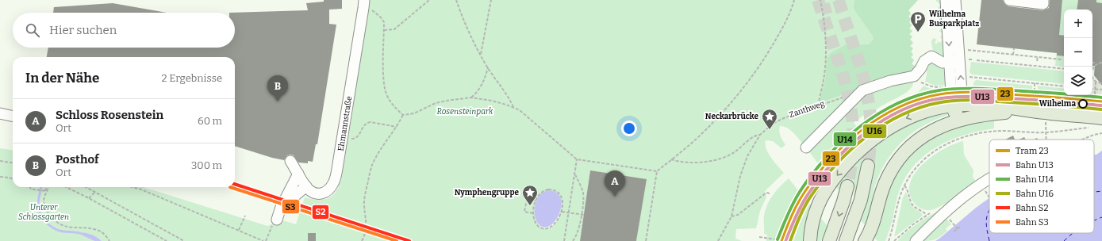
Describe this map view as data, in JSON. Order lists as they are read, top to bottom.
{
  "streets": {
    "lane": ["Ehmannstraße"],
    "path": ["Zanthweg"]
  },
  "parks": ["Rosensteinpark", "Unterer Schlossgarten"],
  "places": {
    "parking": ["Wilhelma Busparkplatz"],
    "other": ["Wilhelma"],
    "place": ["Neckarbrücke", "Nymphengruppe"]
  },
  "lines": [
    "rail line U14",
    "tram line 23",
    "rail line U13",
    "rail line U16",
    "rail line S2",
    "rail line S3"
  ],
  "legend": [
    "Tram 23",
    "Bahn U13",
    "Bahn U14",
    "Bahn U16",
    "Bahn S2",
    "Bahn S3"
  ],
  "page": {
    "map_buttons": ["+", "−"],
    "search": "Hier suchen",
    "heading": ["In der Nähe", "2 Ergebnisse"],
    "pins": ["B", "A"],
    "list": [
      {
        "mark": "A",
        "name": "Schloss Rosenstein",
        "note": "Ort",
        "value": "60 m"
      },
      {
        "mark": "B",
        "name": "Posthof",
        "note": "Ort",
        "value": "300 m"
      }
    ]
  }
}
